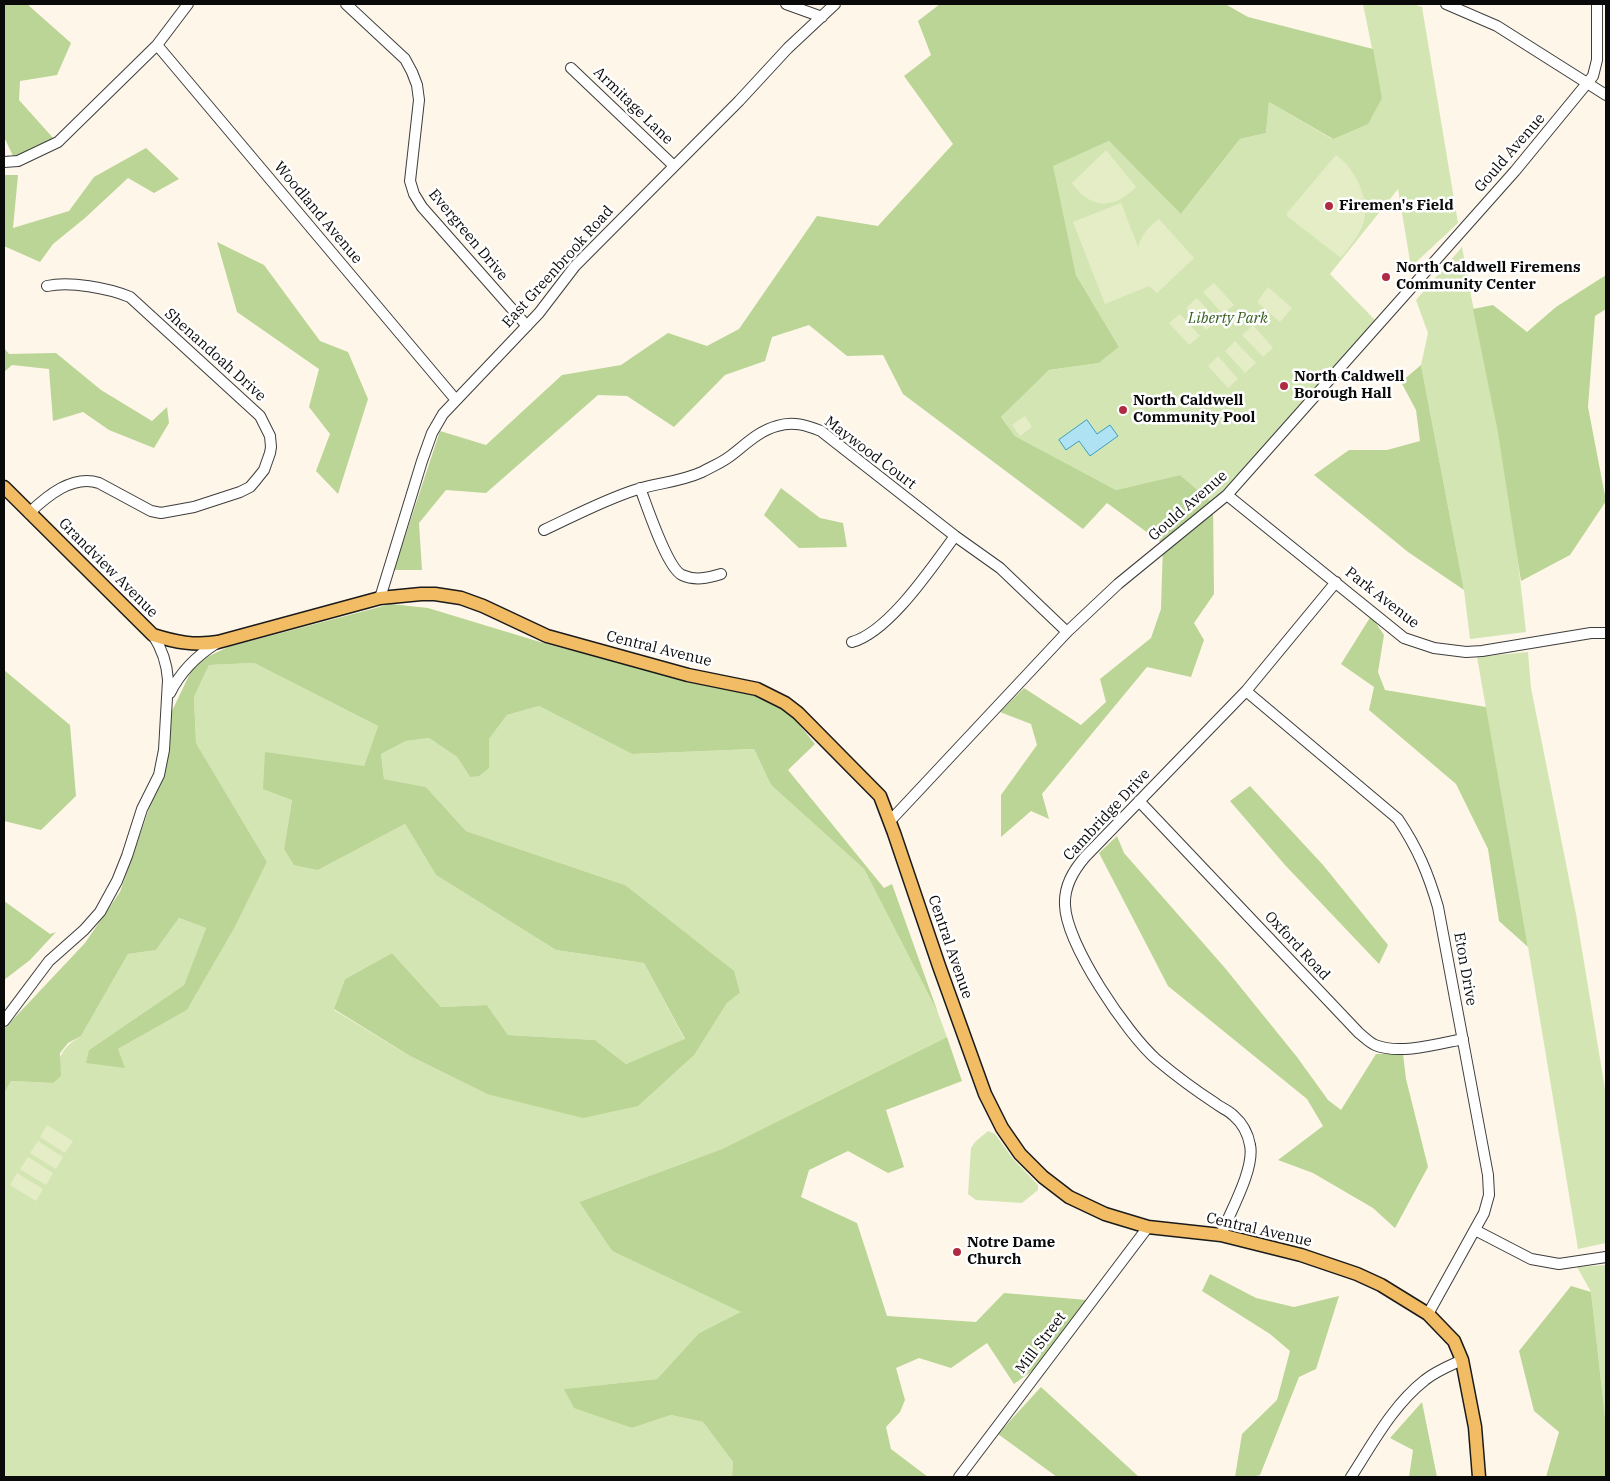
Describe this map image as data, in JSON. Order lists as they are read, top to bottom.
{
  "streets": {
    "main road": ["Grandview Avenue", "Central Avenue"],
    "street": [
      "Armitage Lane",
      "Gould Avenue",
      "Woodland Avenue",
      "Evergreen Drive",
      "East Greenbrook Road",
      "Shenandoah Drive",
      "Maywood Court",
      "Park Avenue",
      "Cambridge Drive",
      "Oxford Road",
      "Eton Drive",
      "Mill Street"
    ]
  },
  "crossings": [
    ["Armitage Lane", "East Greenbrook Road"],
    ["Gould Avenue", "Maywood Court"],
    ["Gould Avenue", "Park Avenue"],
    ["Gould Avenue", "Central Avenue"],
    ["Woodland Avenue", "East Greenbrook Road"],
    ["Evergreen Drive", "East Greenbrook Road"],
    ["East Greenbrook Road", "Central Avenue"],
    ["Shenandoah Drive", "Grandview Avenue"],
    ["Grandview Avenue", "Central Avenue"],
    ["Park Avenue", "Cambridge Drive"],
    ["Central Avenue", "Cambridge Drive"],
    ["Central Avenue", "Eton Drive"],
    ["Central Avenue", "Mill Street"],
    ["Cambridge Drive", "Oxford Road"],
    ["Cambridge Drive", "Eton Drive"],
    ["Oxford Road", "Eton Drive"]
  ],
  "parks": ["Liberty Park"],
  "places": [
    "Firemen's Field",
    "North Caldwell Firemens Community Center",
    "North Caldwell Borough Hall",
    "North Caldwell Community Pool",
    "Notre Dame Church"
  ]
}
